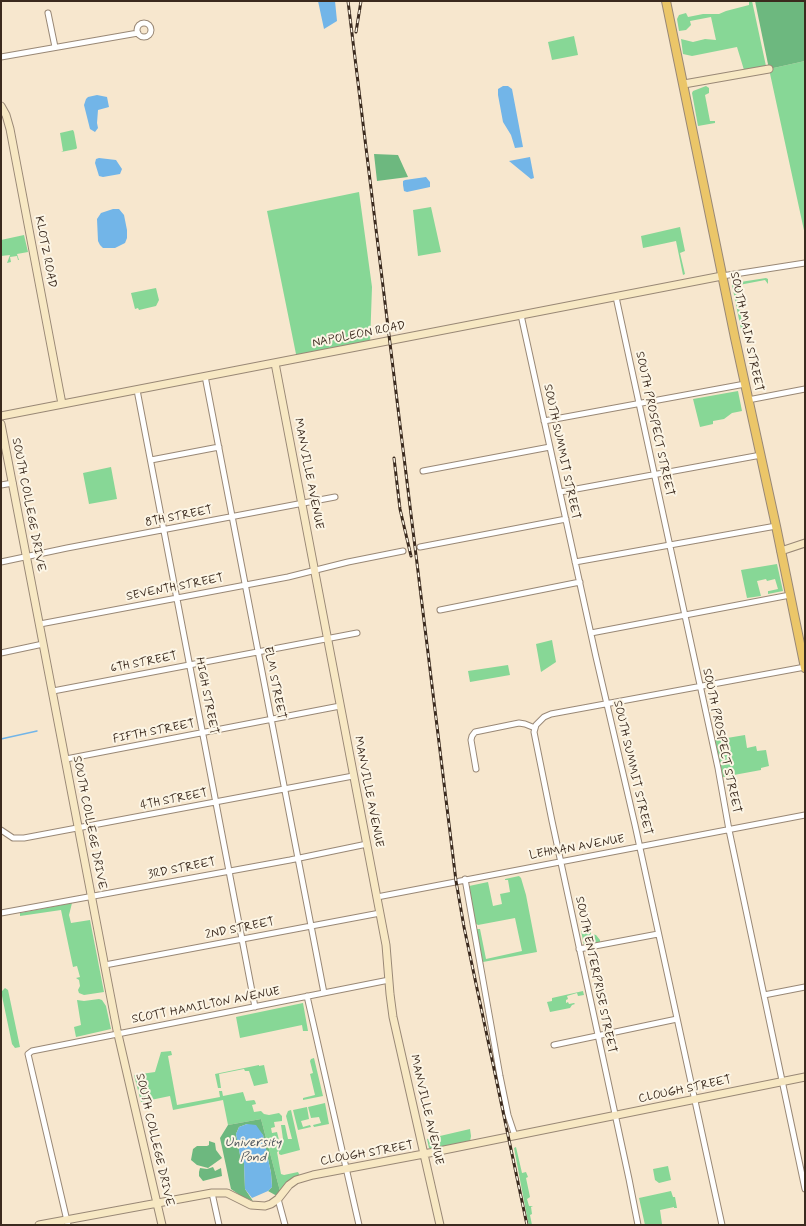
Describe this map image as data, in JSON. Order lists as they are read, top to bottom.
{
  "streets": {
    "main road": ["SOUTH MAIN STREET"],
    "street": [
      "KLOTZ ROAD",
      "NAPOLEON ROAD",
      "SOUTH PROSPECT STREET",
      "SOUTH SUMMIT STREET",
      "MANVILLE AVENUE",
      "SOUTH COLLEGE DRIVE",
      "8TH STREET",
      "SEVENTH STREET",
      "6TH STREET",
      "ELM STREET",
      "HIGH STREET",
      "FIFTH STREET",
      "4TH STREET",
      "LEHMAN AVENUE",
      "3RD STREET",
      "2ND STREET",
      "SOUTH ENTERPRISE STREET",
      "SCOTT HAMILTON AVENUE",
      "CLOUGH STREET"
    ]
  },
  "crossings": [
    ["KLOTZ ROAD", "NAPOLEON ROAD"],
    ["SOUTH MAIN STREET", "NAPOLEON ROAD"],
    ["NAPOLEON ROAD", "SOUTH PROSPECT STREET"],
    ["NAPOLEON ROAD", "SOUTH SUMMIT STREET"],
    ["NAPOLEON ROAD", "MANVILLE AVENUE"],
    ["NAPOLEON ROAD", "ELM STREET"],
    ["NAPOLEON ROAD", "HIGH STREET"],
    ["SOUTH PROSPECT STREET", "LEHMAN AVENUE"],
    ["SOUTH PROSPECT STREET", "CLOUGH STREET"],
    ["SOUTH SUMMIT STREET", "LEHMAN AVENUE"],
    ["SOUTH SUMMIT STREET", "CLOUGH STREET"],
    ["MANVILLE AVENUE", "8TH STREET"],
    ["MANVILLE AVENUE", "SEVENTH STREET"],
    ["MANVILLE AVENUE", "6TH STREET"],
    ["MANVILLE AVENUE", "FIFTH STREET"],
    ["MANVILLE AVENUE", "4TH STREET"],
    ["MANVILLE AVENUE", "LEHMAN AVENUE"],
    ["MANVILLE AVENUE", "3RD STREET"],
    ["MANVILLE AVENUE", "2ND STREET"],
    ["MANVILLE AVENUE", "SCOTT HAMILTON AVENUE"],
    ["MANVILLE AVENUE", "CLOUGH STREET"],
    ["SOUTH COLLEGE DRIVE", "8TH STREET"],
    ["SOUTH COLLEGE DRIVE", "SEVENTH STREET"],
    ["SOUTH COLLEGE DRIVE", "6TH STREET"],
    ["SOUTH COLLEGE DRIVE", "FIFTH STREET"],
    ["SOUTH COLLEGE DRIVE", "4TH STREET"],
    ["SOUTH COLLEGE DRIVE", "3RD STREET"],
    ["SOUTH COLLEGE DRIVE", "2ND STREET"],
    ["SOUTH COLLEGE DRIVE", "SCOTT HAMILTON AVENUE"],
    ["SOUTH COLLEGE DRIVE", "CLOUGH STREET"],
    ["8TH STREET", "ELM STREET"],
    ["8TH STREET", "HIGH STREET"],
    ["SEVENTH STREET", "ELM STREET"],
    ["SEVENTH STREET", "HIGH STREET"],
    ["6TH STREET", "ELM STREET"],
    ["6TH STREET", "HIGH STREET"],
    ["ELM STREET", "FIFTH STREET"],
    ["ELM STREET", "4TH STREET"],
    ["ELM STREET", "3RD STREET"],
    ["ELM STREET", "2ND STREET"],
    ["ELM STREET", "SCOTT HAMILTON AVENUE"],
    ["HIGH STREET", "FIFTH STREET"],
    ["HIGH STREET", "4TH STREET"],
    ["HIGH STREET", "3RD STREET"],
    ["HIGH STREET", "2ND STREET"],
    ["HIGH STREET", "SCOTT HAMILTON AVENUE"],
    ["LEHMAN AVENUE", "SOUTH ENTERPRISE STREET"],
    ["SOUTH ENTERPRISE STREET", "CLOUGH STREET"],
    ["SCOTT HAMILTON AVENUE", "CLOUGH STREET"]
  ],
  "water": ["University Pond"]
}
